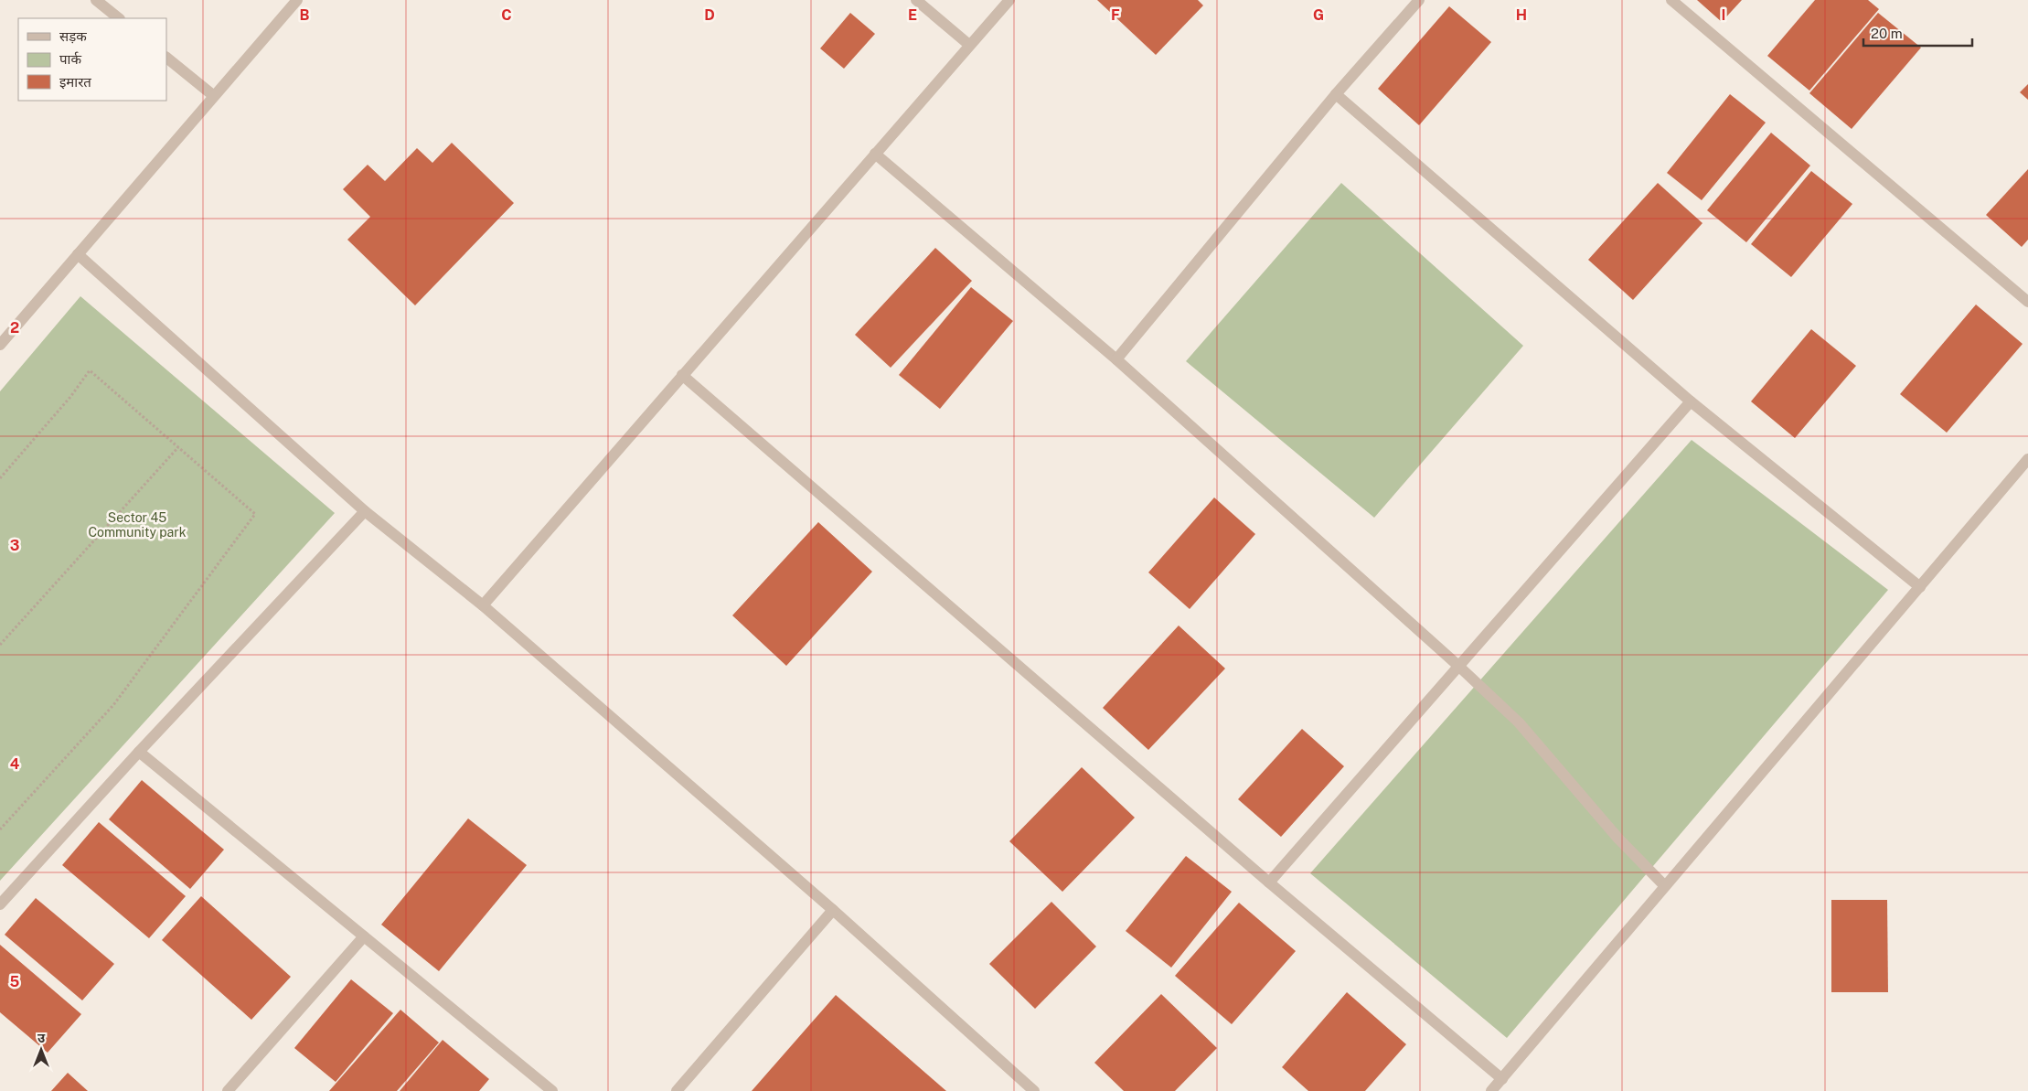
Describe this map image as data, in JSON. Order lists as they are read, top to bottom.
{
  "parks": ["Sector 45 Community park"],
  "legend": ["सड़क", "पार्क", "इमारत"],
  "scale_bar": "20 m",
  "north": "top",
  "grid": {
    "columns": [
      "B",
      "C",
      "D",
      "E",
      "F",
      "G",
      "H",
      "I"
    ],
    "rows": [
      "2",
      "3",
      "4",
      "5"
    ]
  }
}
